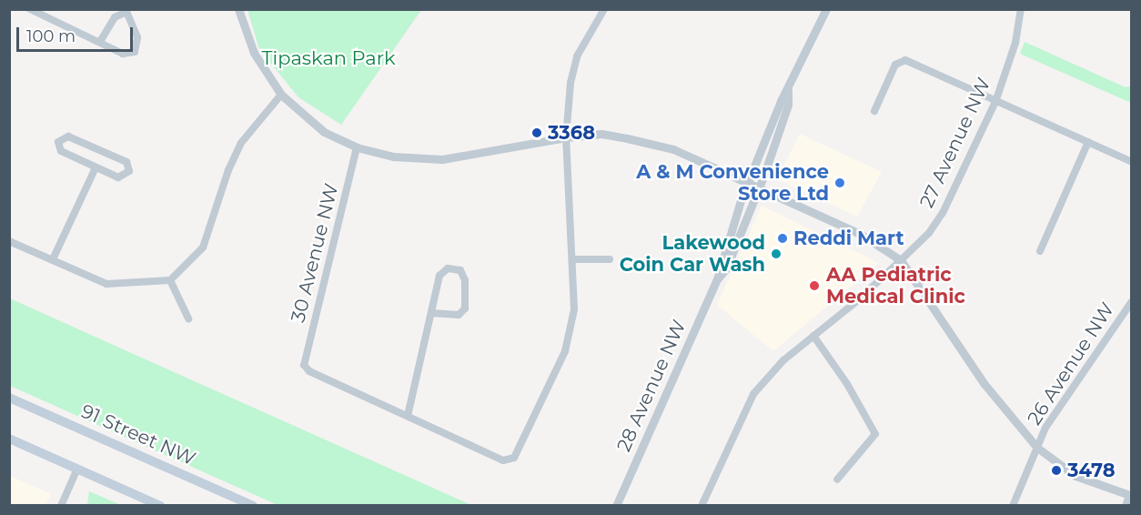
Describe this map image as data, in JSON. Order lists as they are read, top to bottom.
{
  "streets": {
    "main road": ["91 Street NW"],
    "street": [
      "27 Avenue NW",
      "30 Avenue NW",
      "26 Avenue NW",
      "28 Avenue NW"
    ]
  },
  "parks": ["Tipaskan Park"],
  "places": [
    "3368",
    "A & M Convenience Store Ltd",
    "Reddi Mart",
    "Lakewood Coin Car Wash",
    "AA Pediatric Medical Clinic",
    "3478"
  ],
  "scale_bar": "100 m"
}
